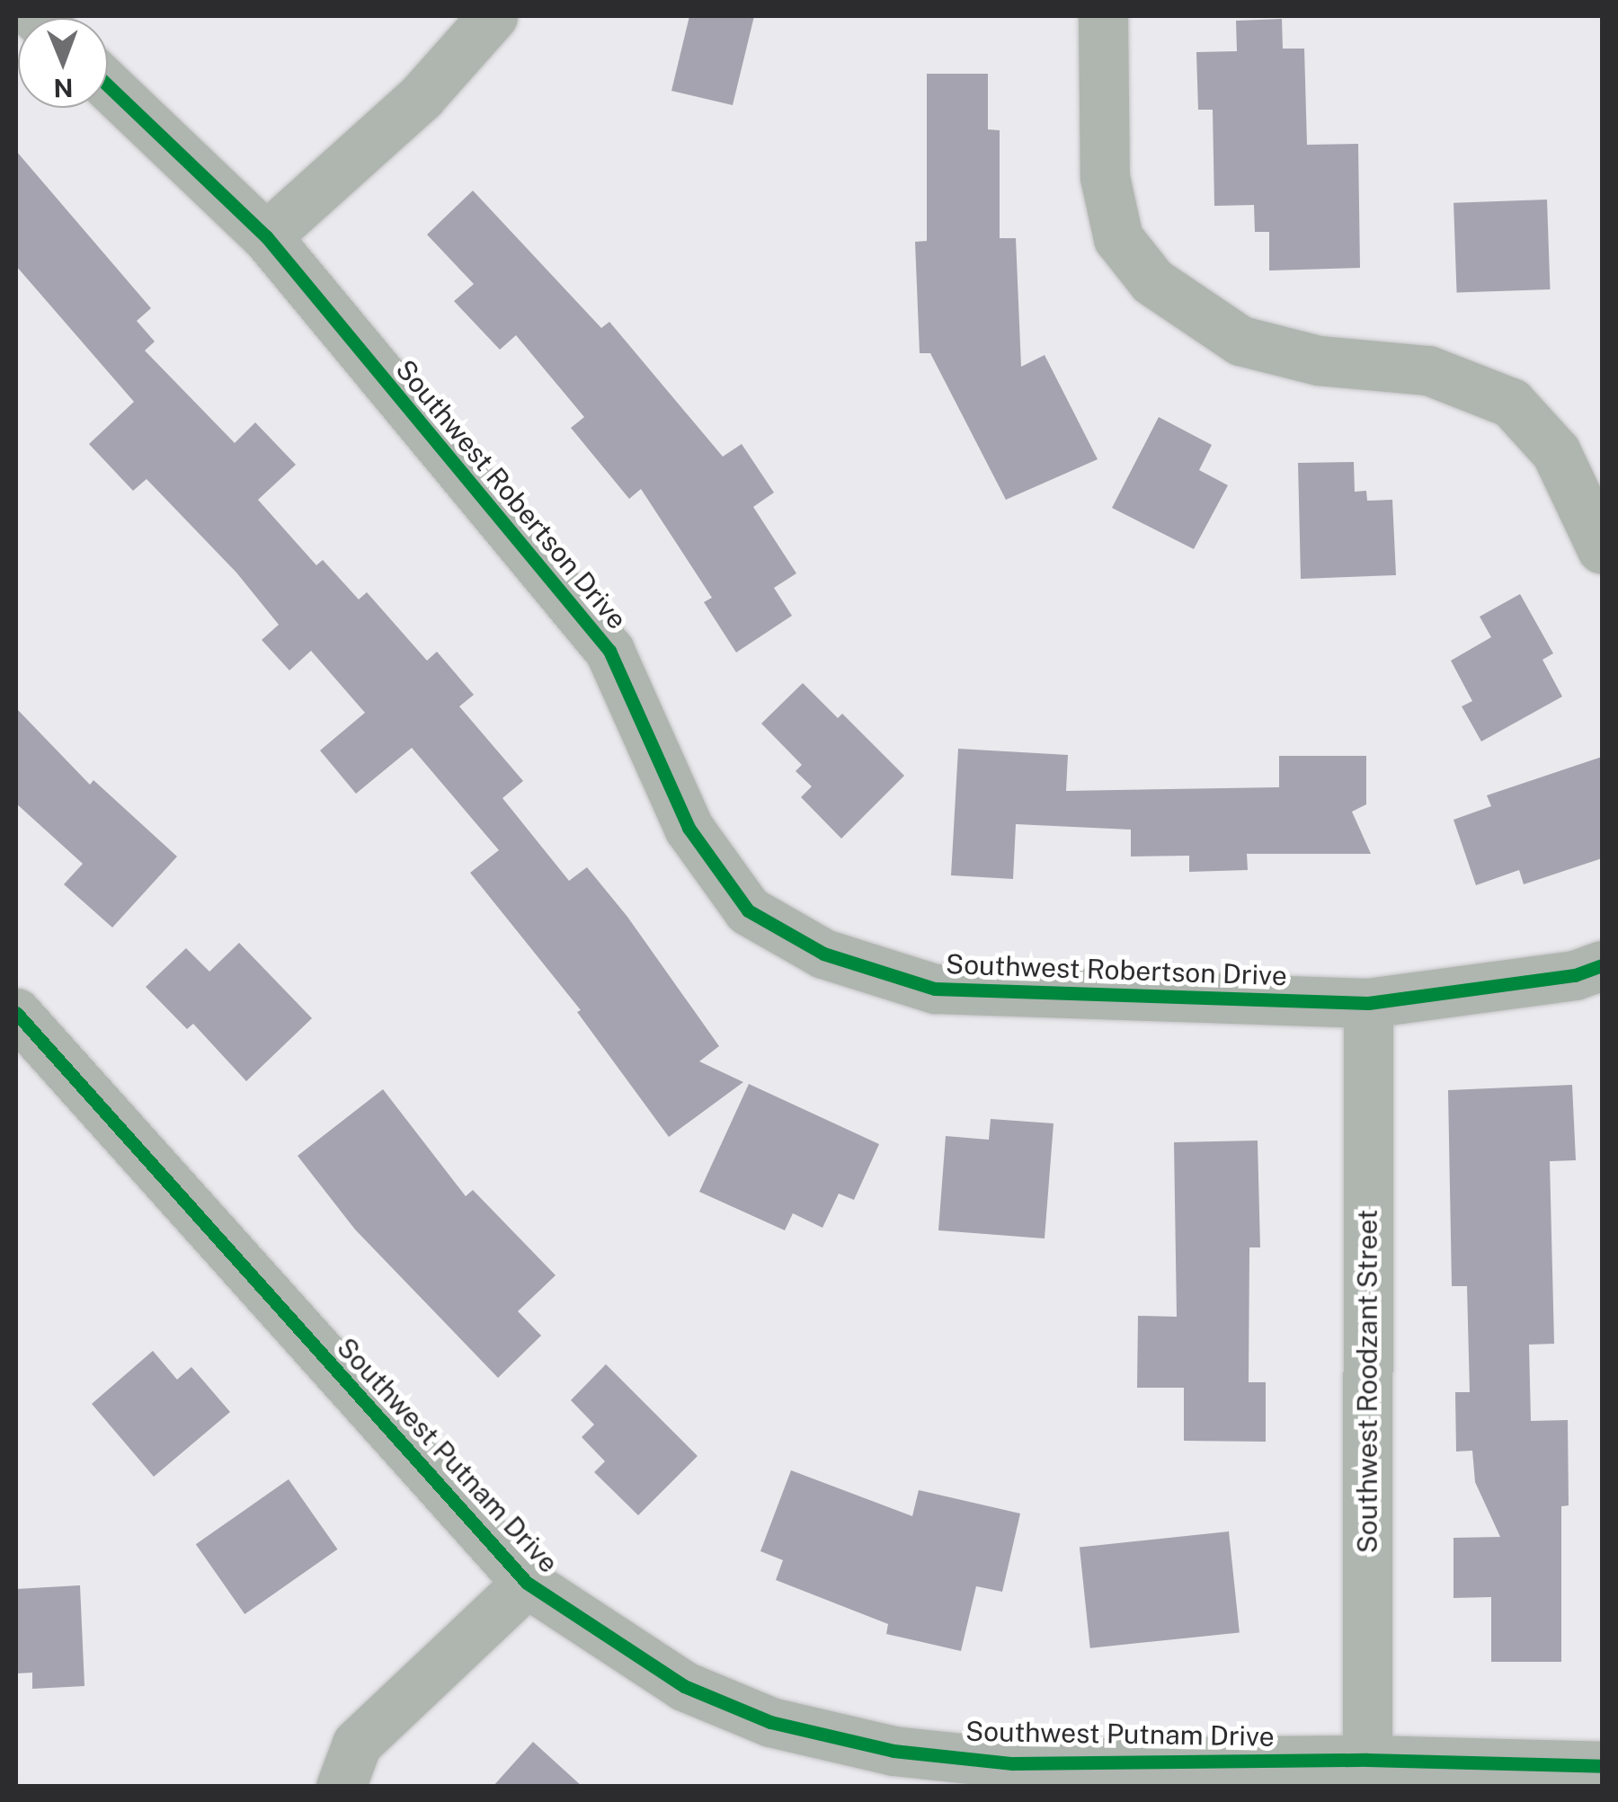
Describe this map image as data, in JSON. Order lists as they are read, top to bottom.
{
  "streets": {
    "street": ["Southwest Robertson Drive", "Southwest Roodzant Street", "Southwest Putnam Drive"]
  },
  "crossings": [
    ["Southwest Robertson Drive", "Southwest Roodzant Street"],
    ["Southwest Roodzant Street", "Southwest Putnam Drive"]
  ],
  "north": "bottom"
}
